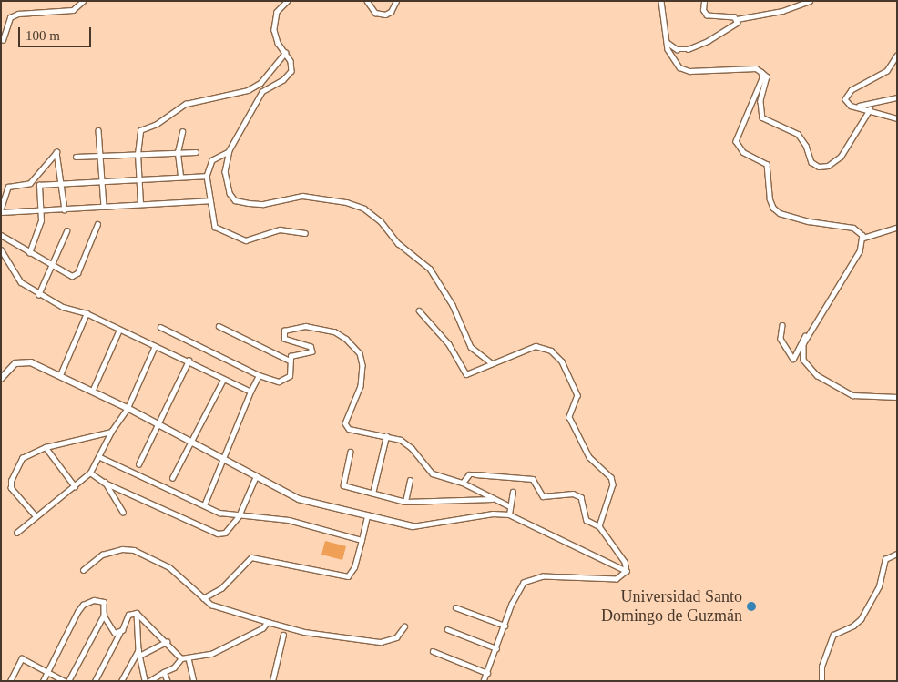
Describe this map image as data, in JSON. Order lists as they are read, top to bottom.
{
  "places": ["Universidad Santo Domingo de Guzmán"],
  "scale_bar": "100 m"
}
